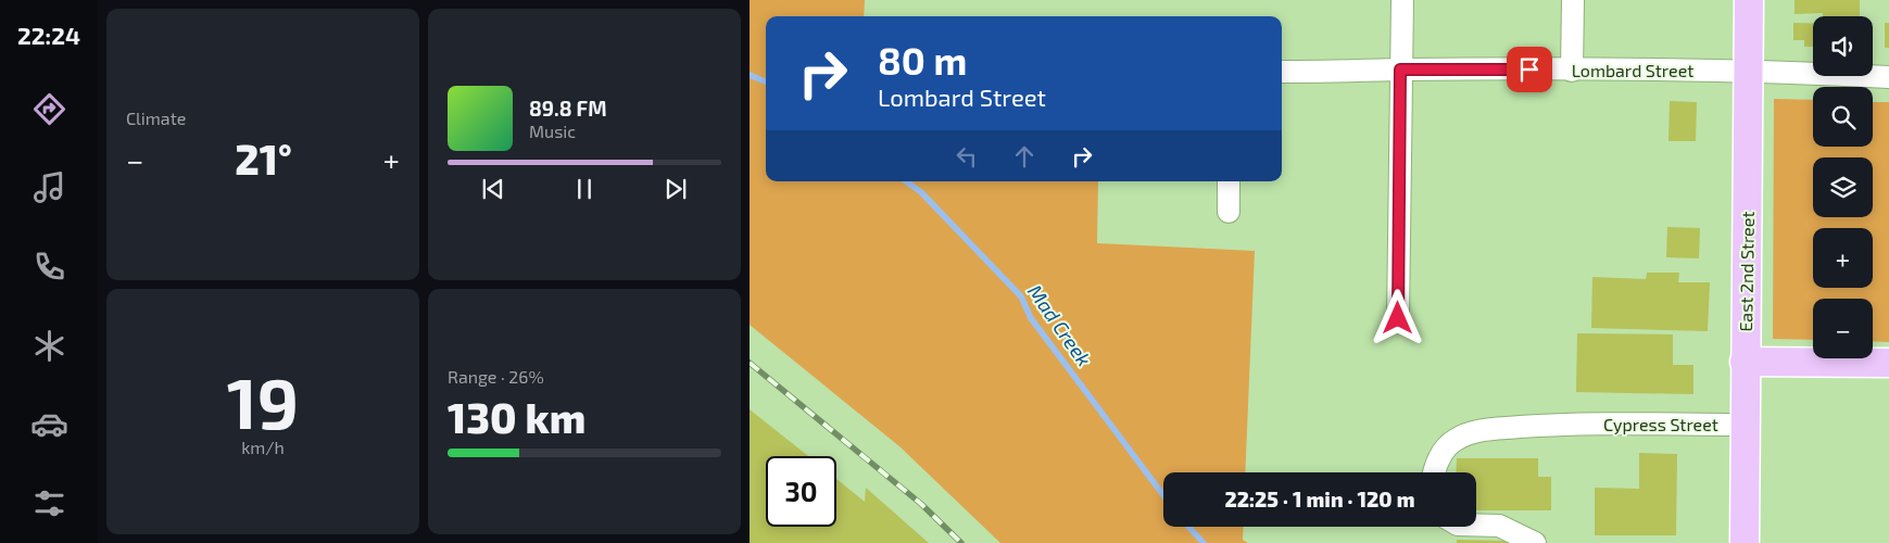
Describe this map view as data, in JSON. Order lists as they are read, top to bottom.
{
  "streets": {
    "main road": ["East 2nd Street"],
    "street": ["Lombard Street", "Cypress Street"]
  },
  "crossings": [
    ["Lombard Street", "East 2nd Street"],
    ["East 2nd Street", "Cypress Street"]
  ],
  "water": ["Mad Creek"],
  "page": {
    "tabs": "22:24",
    "tile": [
      "Climate",
      ["19", "km/h"],
      ["Range · 26%", "130 km"]
    ],
    "map_buttons": ["+", "−"],
    "turn": ["80 m", "Lombard Street"],
    "song": ["89.8 FM", "Music"],
    "heat": ["−", "21°", "+"],
    "limit": "30",
    "trip": "22:25 · 1 min · 120 m"
  }
}
